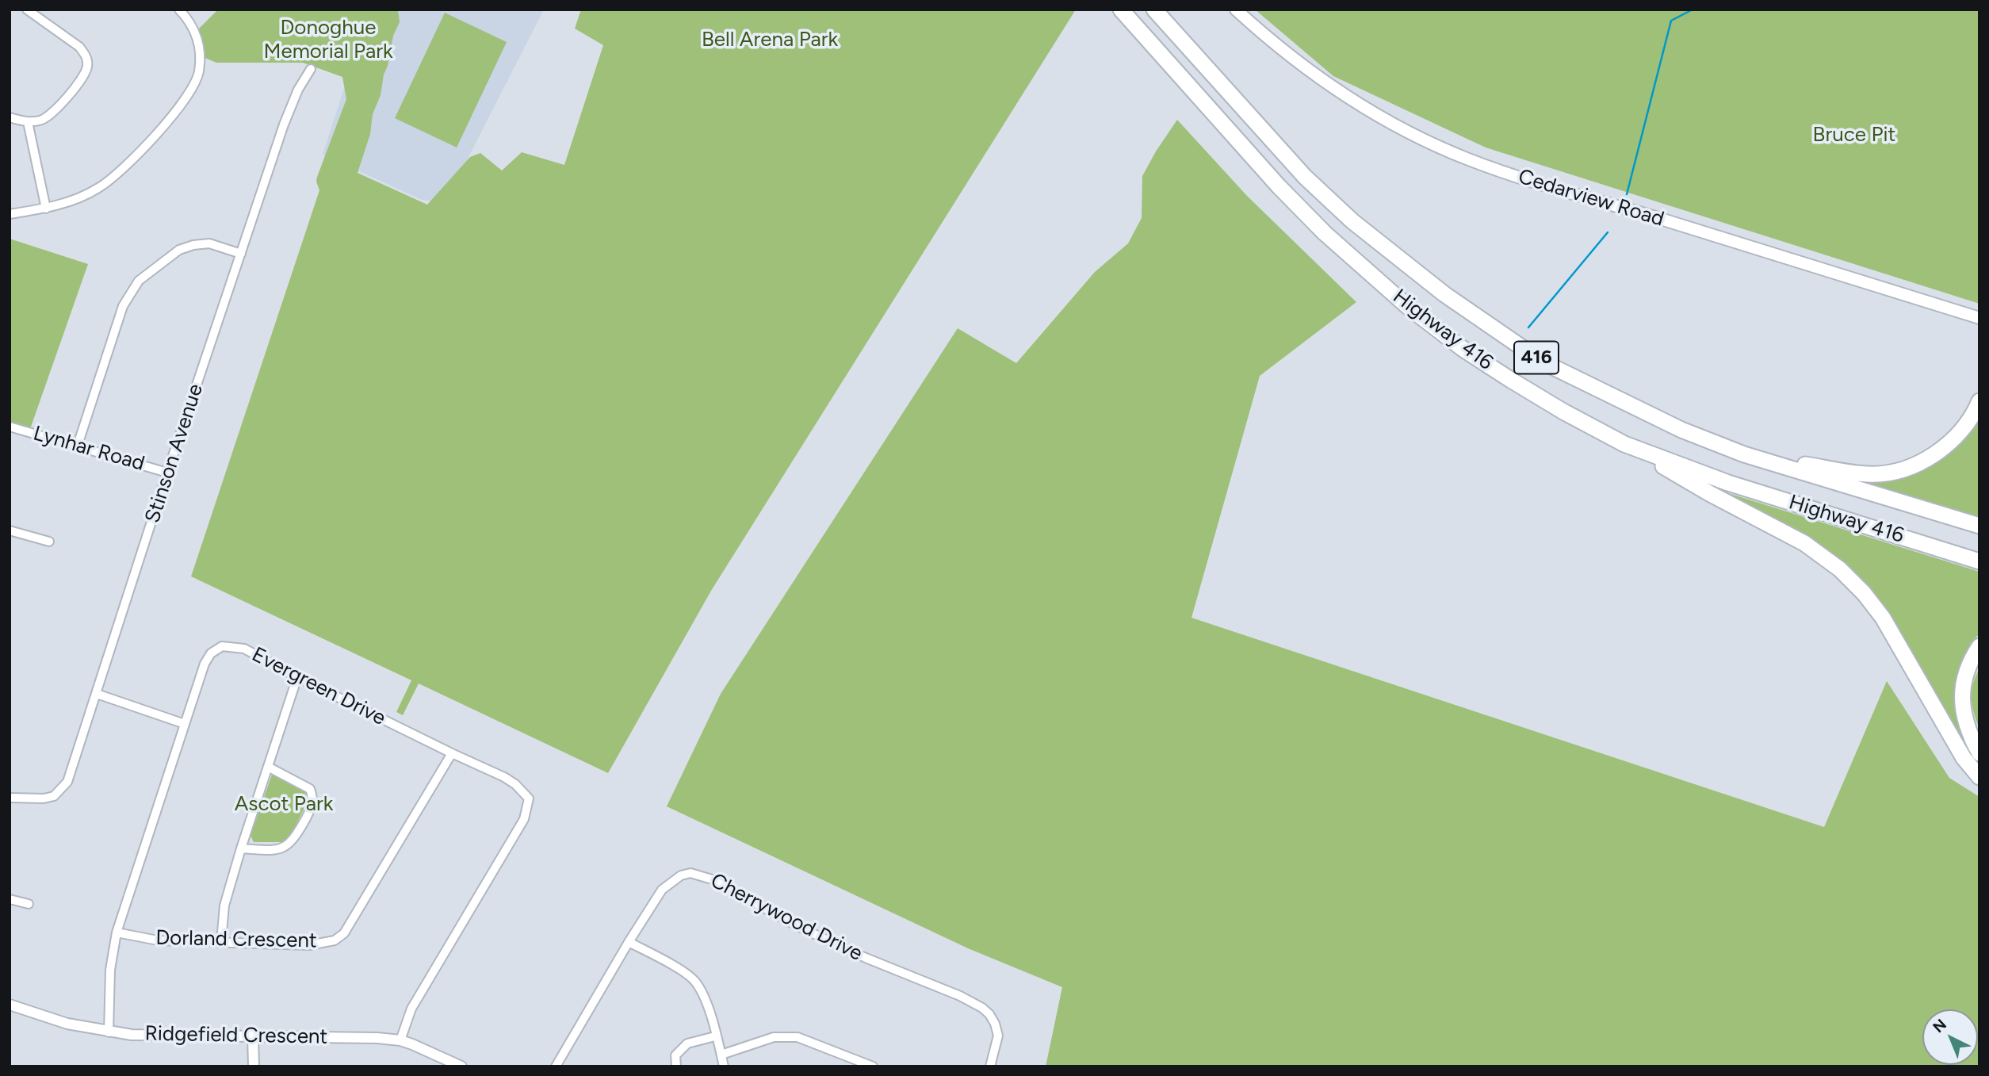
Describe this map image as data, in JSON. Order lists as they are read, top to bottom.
{
  "streets": {
    "highway": ["Highway 416", "416"],
    "main road": ["Cedarview Road"],
    "street": [
      "Lynhar Road",
      "Stinson Avenue",
      "Evergreen Drive",
      "Cherrywood Drive",
      "Dorland Crescent",
      "Ridgefield Crescent"
    ]
  },
  "crossings": [
    ["Lynhar Road", "Stinson Avenue"],
    ["Evergreen Drive", "Dorland Crescent"],
    ["Evergreen Drive", "Ridgefield Crescent"]
  ],
  "parks": [
    "Donoghue Memorial Park",
    "Bell Arena Park",
    "Bruce Pit",
    "Ascot Park"
  ],
  "north": "top left"
}
